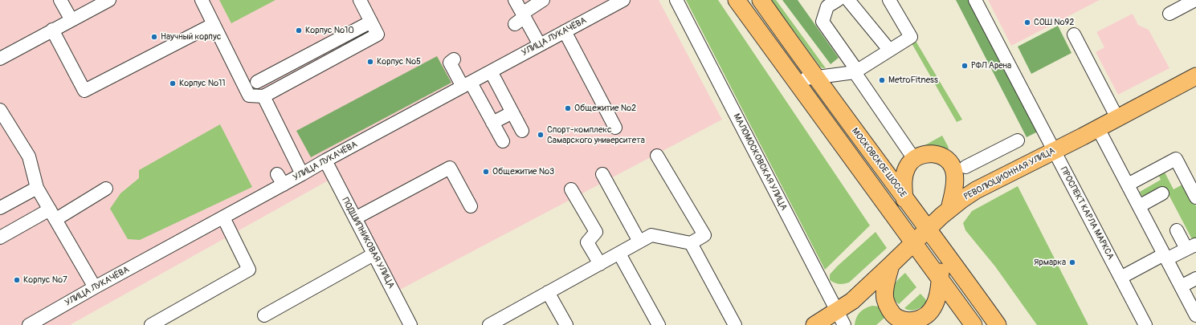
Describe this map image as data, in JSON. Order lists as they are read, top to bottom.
{
  "streets": {
    "main road": ["МОСКОВСКОЕ ШОССЕ", "РЕВОЛЮЦИОННАЯ УЛИЦА"],
    "street": [
      "УЛИЦА ЛУКАЧЁВА",
      "МАЛОМОСКОВСКАЯ УЛИЦА",
      "ПРОСПЕКТ КАРЛА МАРКСА",
      "ПОДШИПНИКОВАЯ УЛИЦА"
    ]
  },
  "crossings": [
    ["УЛИЦА ЛУКАЧЁВА", "ПОДШИПНИКОВАЯ УЛИЦА"],
    ["МАЛОМОСКОВСКАЯ УЛИЦА", "РЕВОЛЮЦИОННАЯ УЛИЦА"],
    ["МОСКОВСКОЕ ШОССЕ", "РЕВОЛЮЦИОННАЯ УЛИЦА"],
    ["РЕВОЛЮЦИОННАЯ УЛИЦА", "ПРОСПЕКТ КАРЛА МАРКСА"]
  ],
  "places": [
    "СОШ №92",
    "Корпус №10",
    "Научный корпус",
    "Корпус №5",
    "РФЛ Арена",
    "MetroFitness",
    "Корпус №11",
    "Общежитие №2",
    "Спорт-комплекс Самарского университета",
    "Общежитие №3",
    "Ярмарка",
    "Корпус №7"
  ]
}
